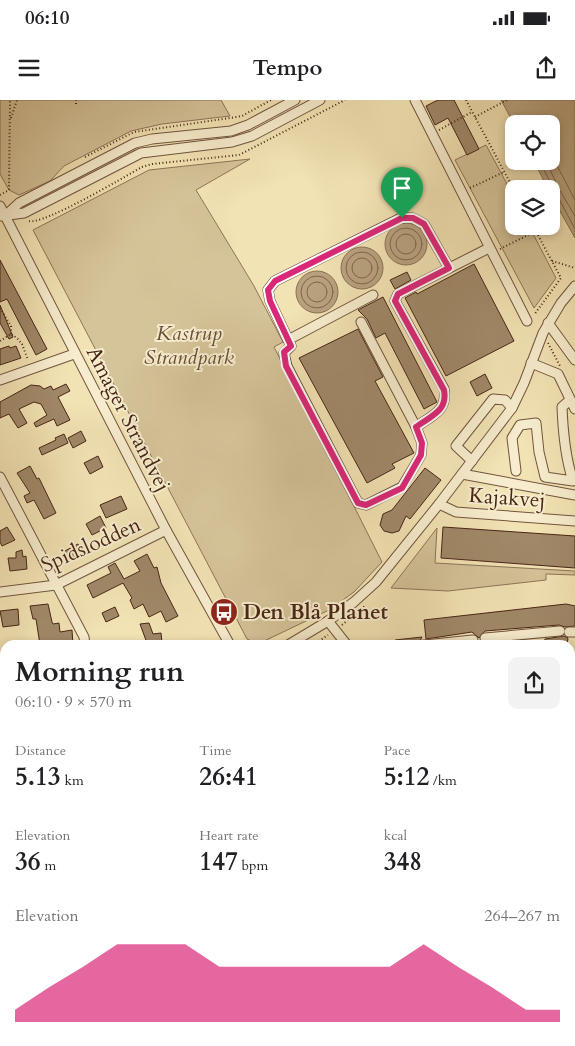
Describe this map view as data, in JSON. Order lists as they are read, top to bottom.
{
  "streets": {
    "street": ["Amager Strandvej", "Kajakvej", "Spidslodden"]
  },
  "crossings": [
    ["Amager Strandvej", "Spidslodden"]
  ],
  "parks": ["Kastrup Strandpark"],
  "places": {
    "bus stop": ["Den Blå Planet"]
  },
  "page": {
    "status": "06:10",
    "header": "Tempo",
    "heading": ["Morning run", "06:10 · 9 × 570 m"],
    "stats": [
      ["Distance", "5.13 km"],
      ["Time", "26:41"],
      ["Pace", "5:12 /km"],
      ["Elevation", "36 m"],
      ["Heart rate", "147 bpm"],
      ["kcal", "348"]
    ],
    "chart": ["Elevation", "264–267 m"]
  }
}
